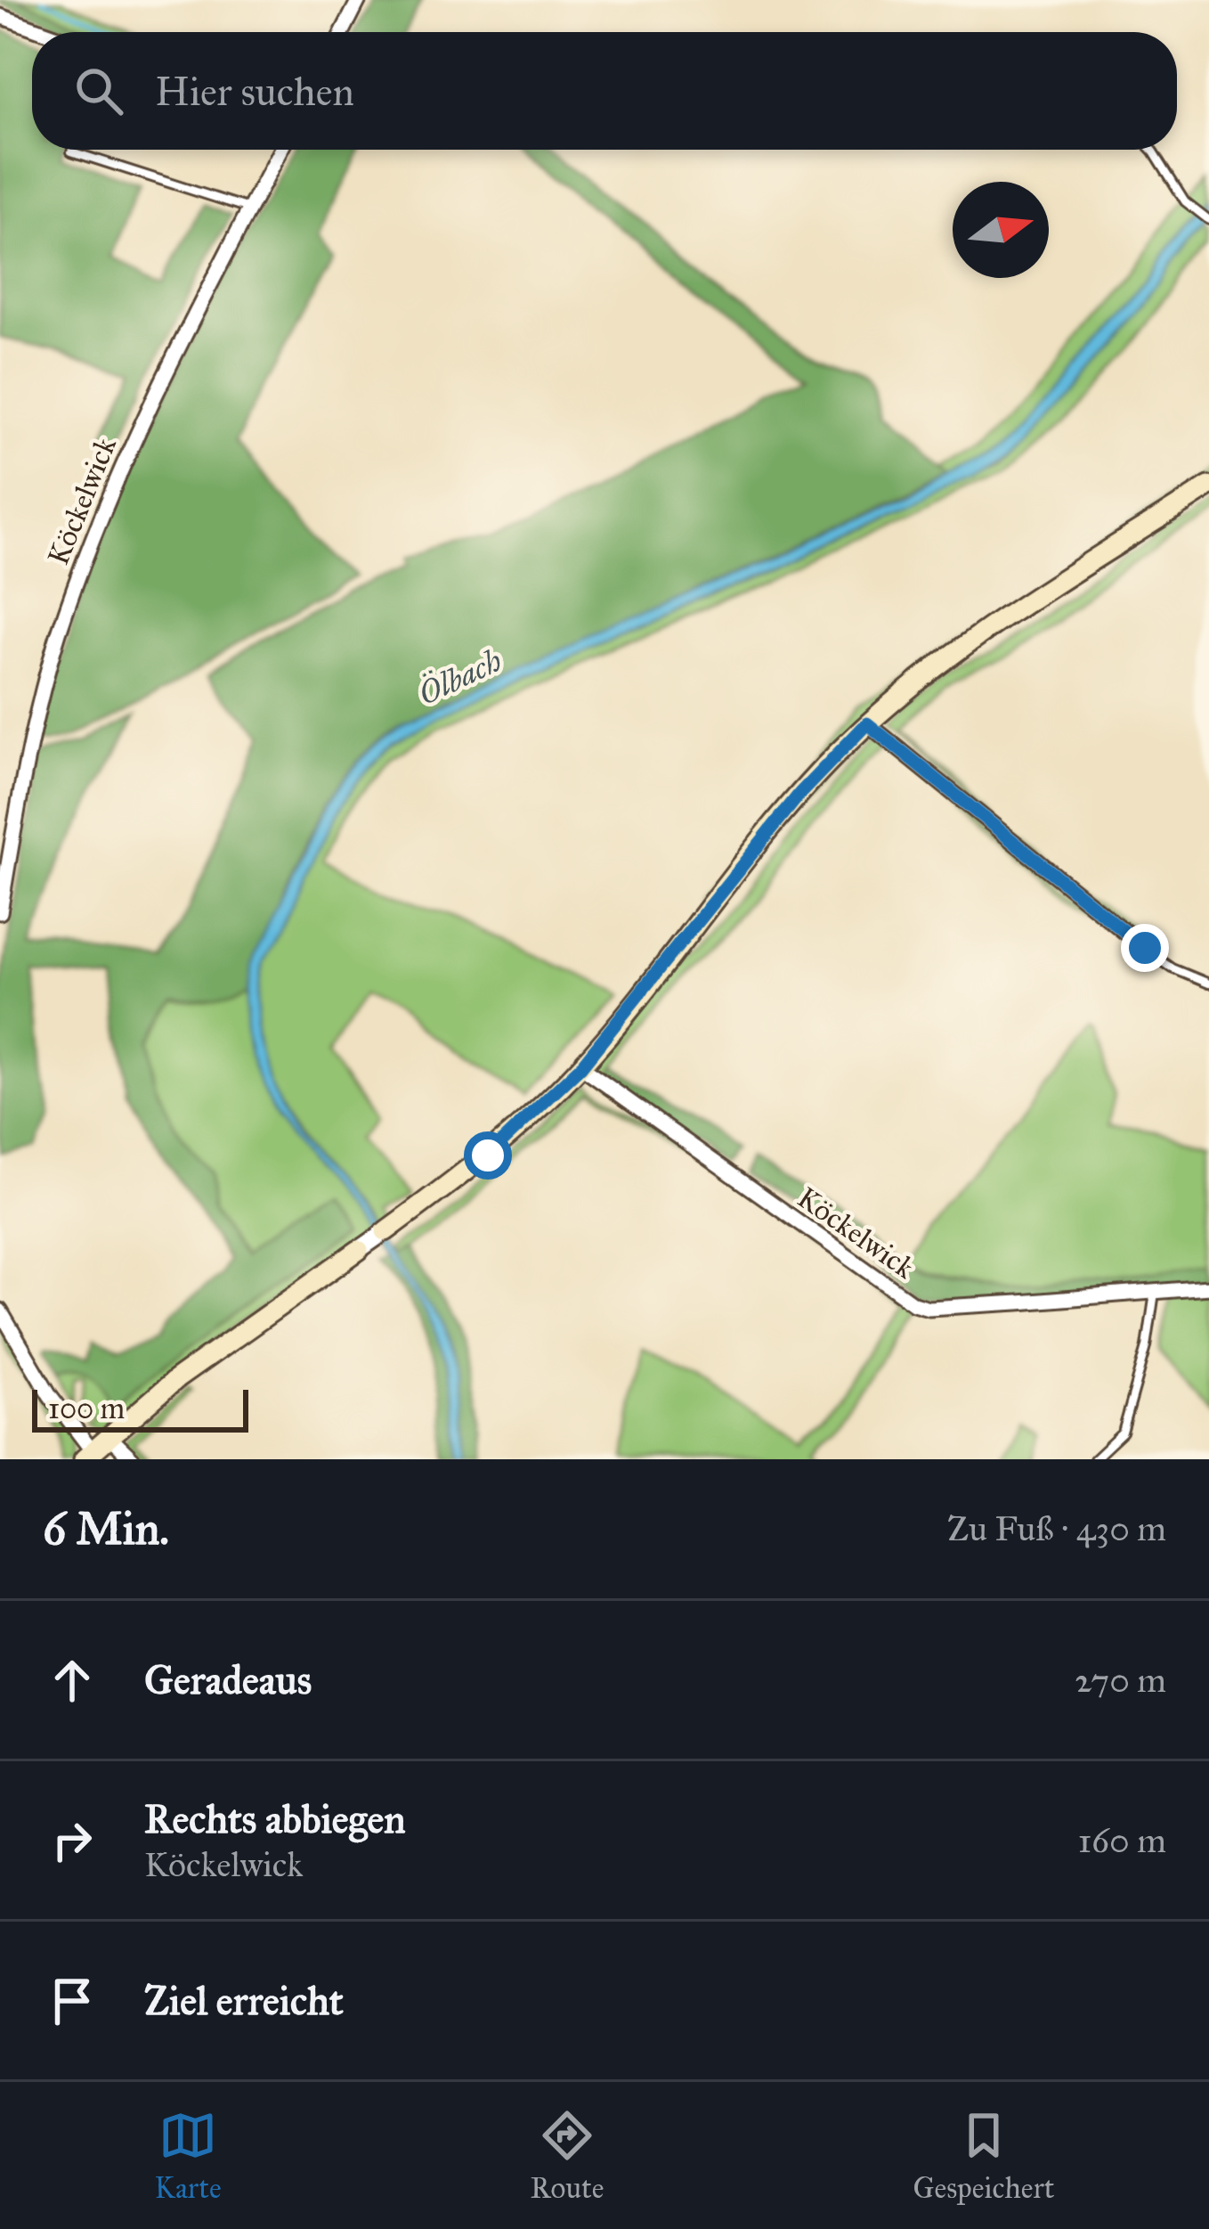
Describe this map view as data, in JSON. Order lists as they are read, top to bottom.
{
  "streets": {
    "street": ["Köckelwick"]
  },
  "water": ["Ölbach"],
  "scale_bar": "100 m",
  "north": "right",
  "page": {
    "search": "Hier suchen",
    "scale": "100 m",
    "heading": ["6 Min.", "Zu Fuß · 430 m"],
    "list": [
      ["Geradeaus", "270 m"],
      ["Rechts abbiegen", "Köckelwick", "160 m"],
      "Ziel erreicht"
    ],
    "nav": ["Karte", "Route", "Gespeichert"]
  }
}
